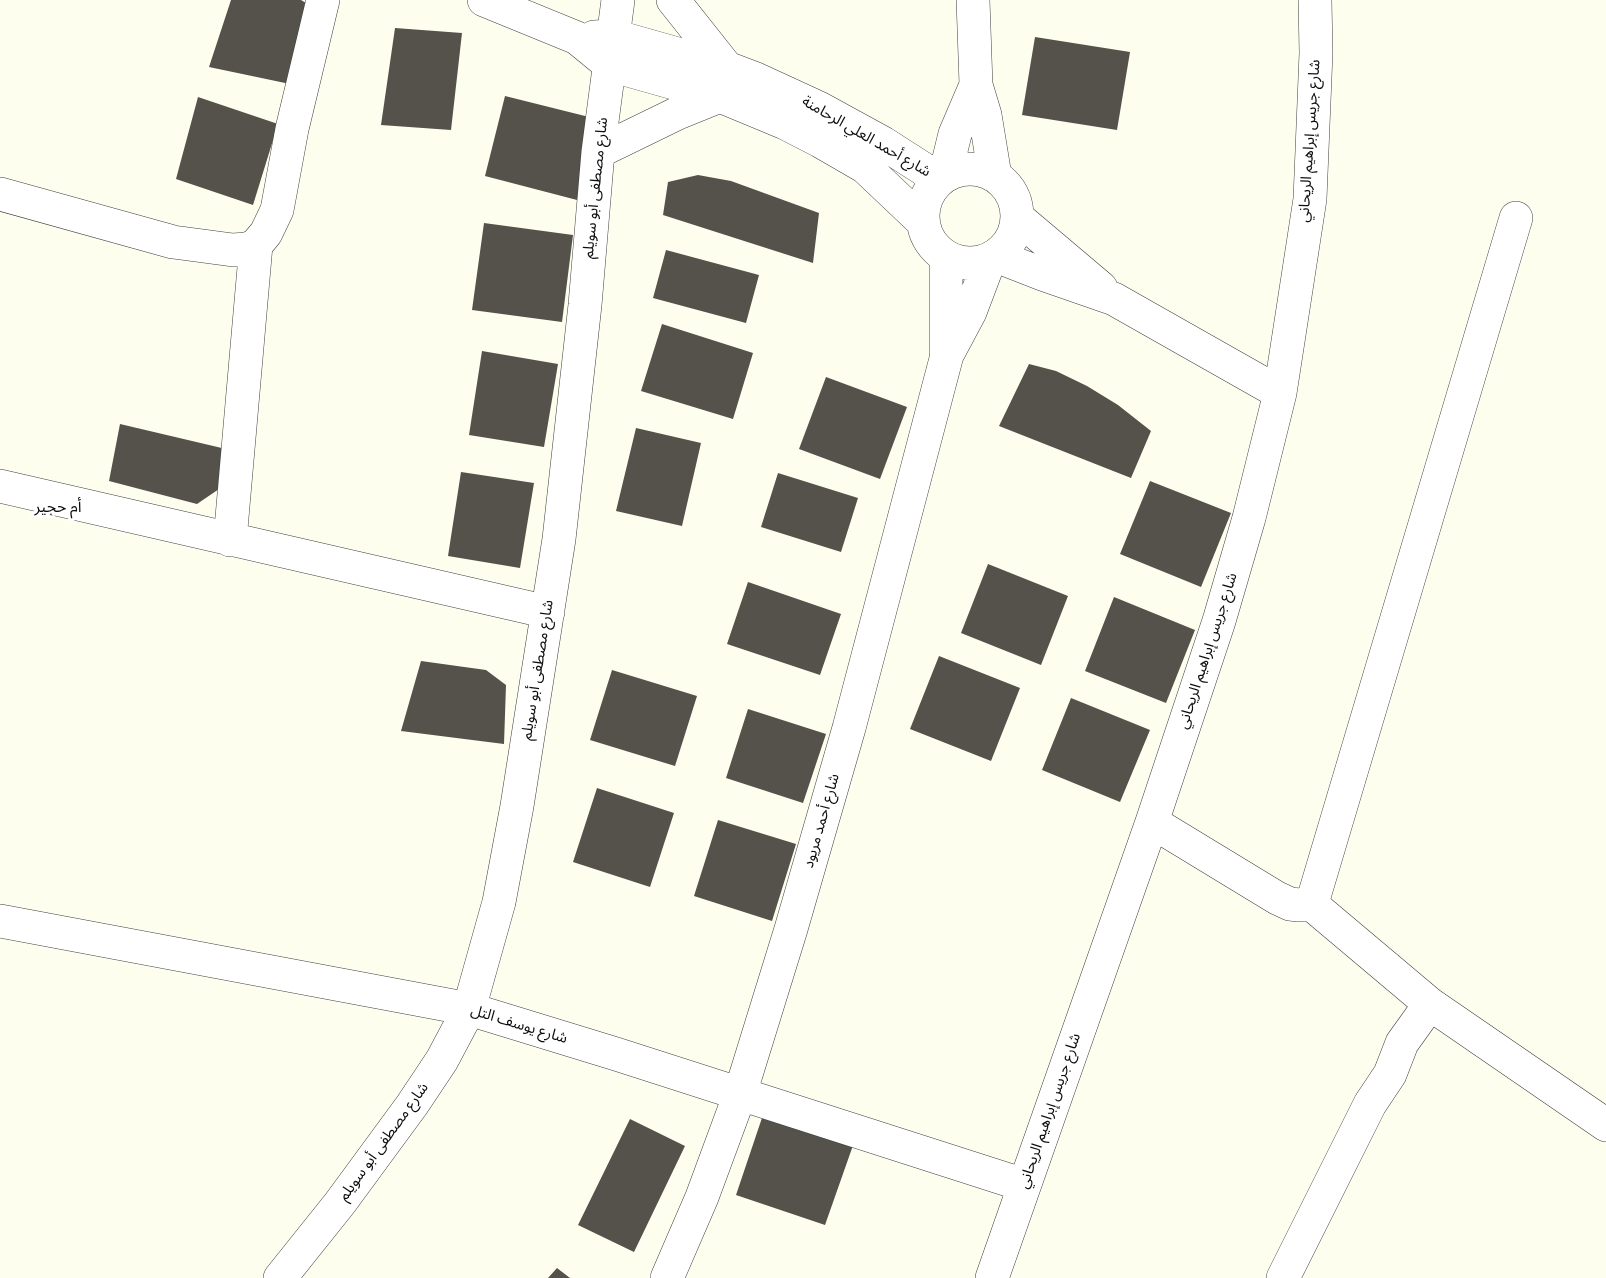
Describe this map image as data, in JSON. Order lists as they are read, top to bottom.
{
  "streets": {
    "street": [
      "شارع أحمد العلي الرحامنة",
      "شارع جريس إبراهيم الريحاني",
      "شارع مصطفى أبو سويلم",
      "شارع أحمد مريود",
      "شارع يوسف التل"
    ]
  },
  "crossings": [
    ["شارع أحمد العلي الرحامنة", "شارع مصطفى أبو سويلم"],
    ["شارع أحمد العلي الرحامنة", "شارع أحمد مريود"],
    ["شارع جريس إبراهيم الريحاني", "شارع يوسف التل"],
    ["شارع مصطفى أبو سويلم", "شارع يوسف التل"],
    ["شارع أحمد مريود", "شارع يوسف التل"]
  ],
  "districts": ["أم حجير"]
}
